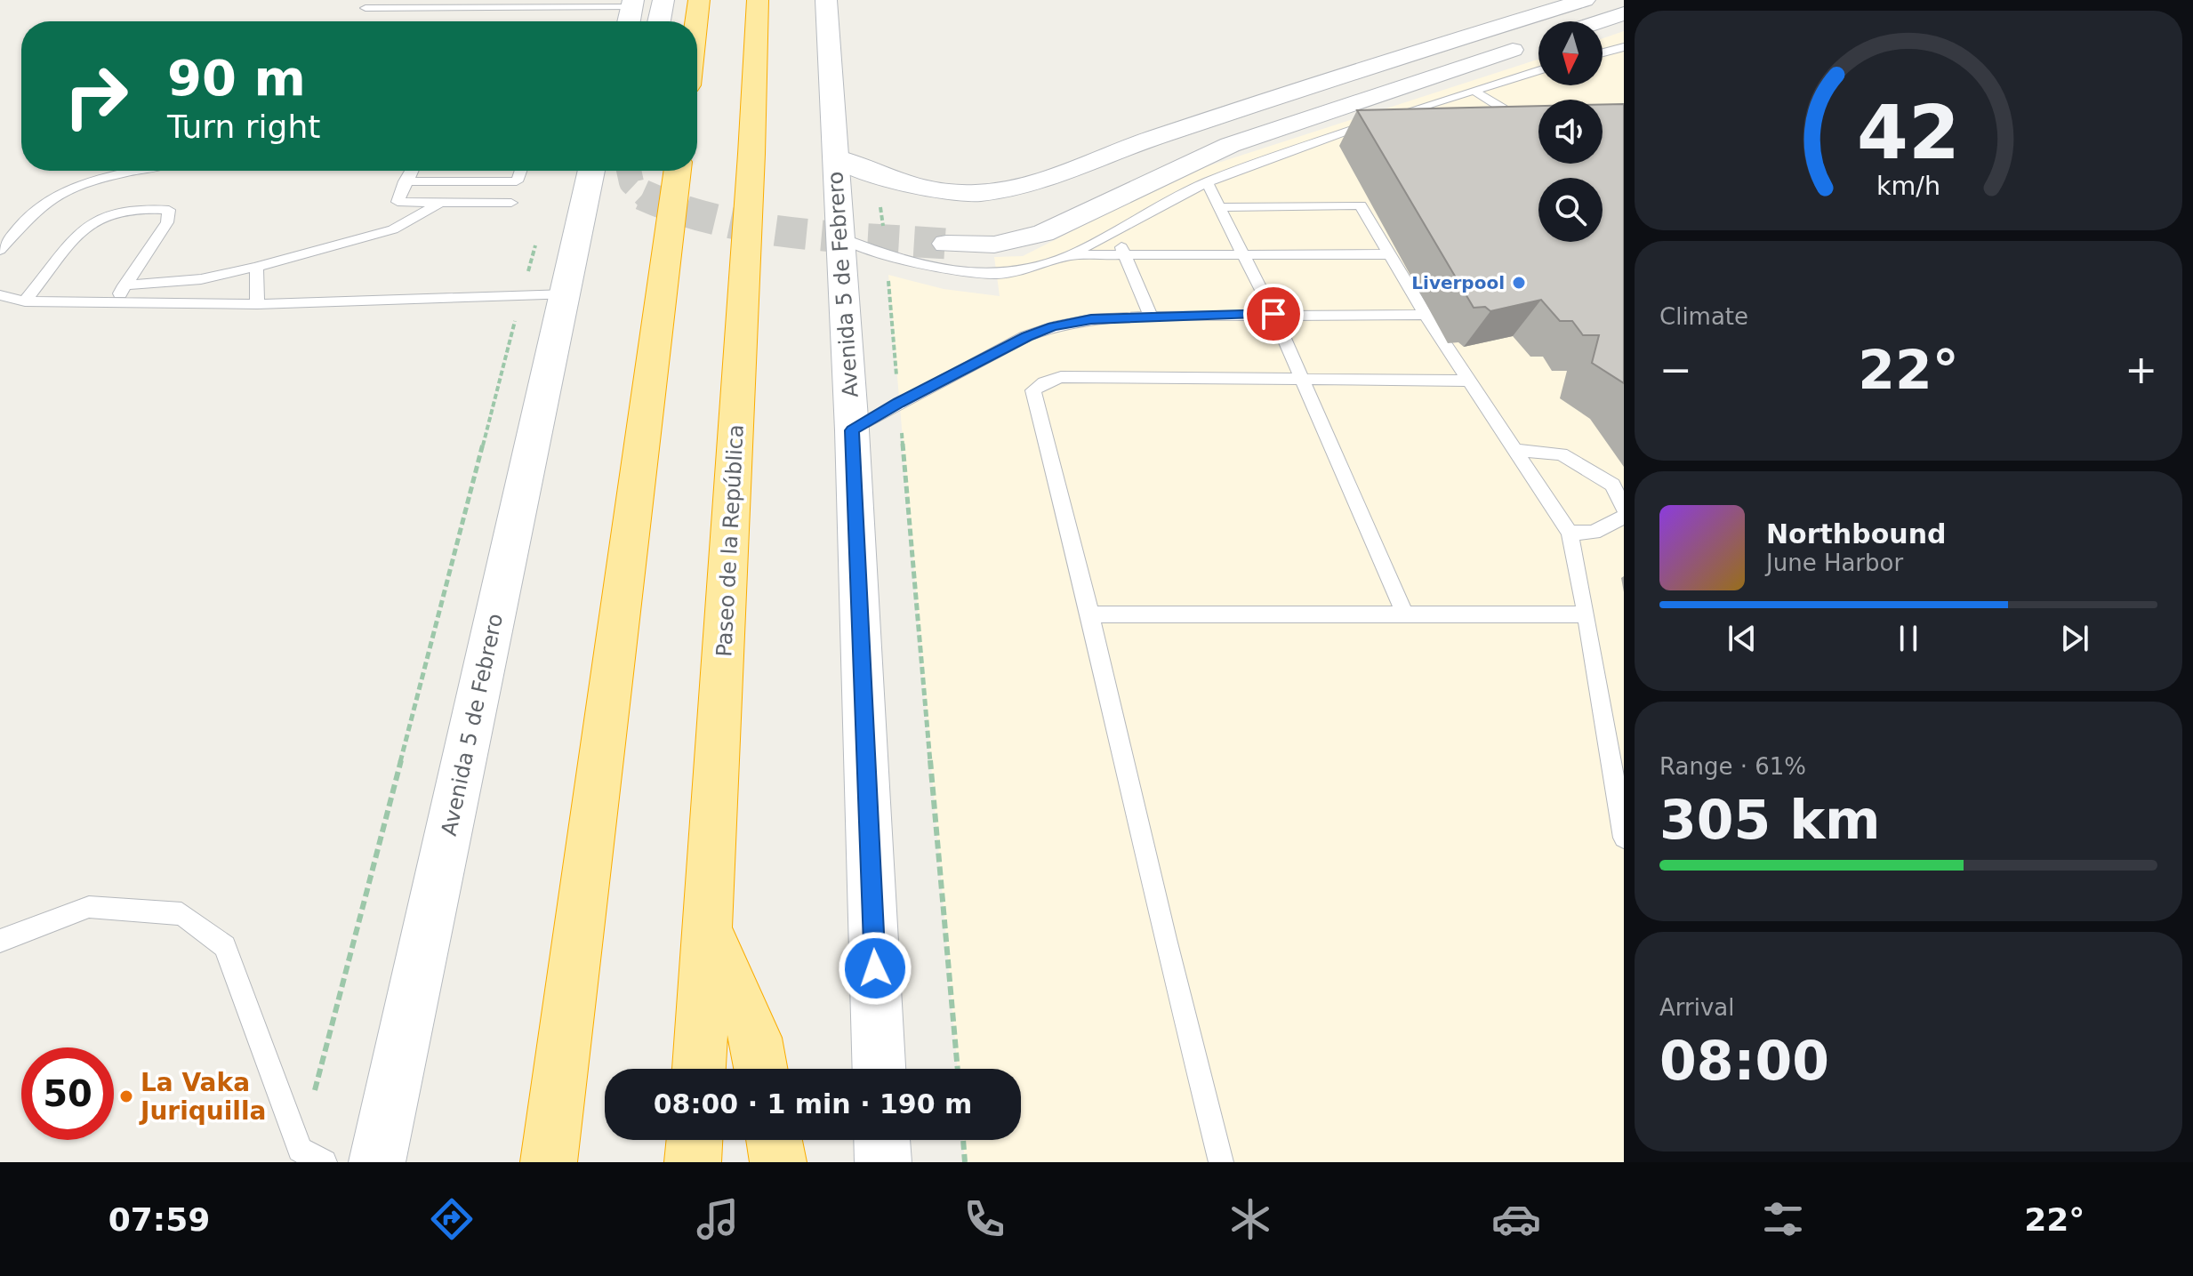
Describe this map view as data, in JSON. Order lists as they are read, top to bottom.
{
  "streets": {
    "highway": ["Paseo de la República"],
    "main road": ["Avenida 5 de Febrero"]
  },
  "places": ["Liverpool", "La Vaka Juriquilla"],
  "north": "bottom",
  "page": {
    "turn": ["90 m", "Turn right"],
    "tile": [
      "Climate",
      ["Range · 61%", "305 km"],
      ["Arrival", "08:00"]
    ],
    "heat": ["−", "22°", "+"],
    "song": ["Northbound", "June Harbor"],
    "limit": "50",
    "trip": "08:00 · 1 min · 190 m",
    "tabs": ["07:59", "22°"],
    "gauge": ["42", "km/h"]
  }
}
